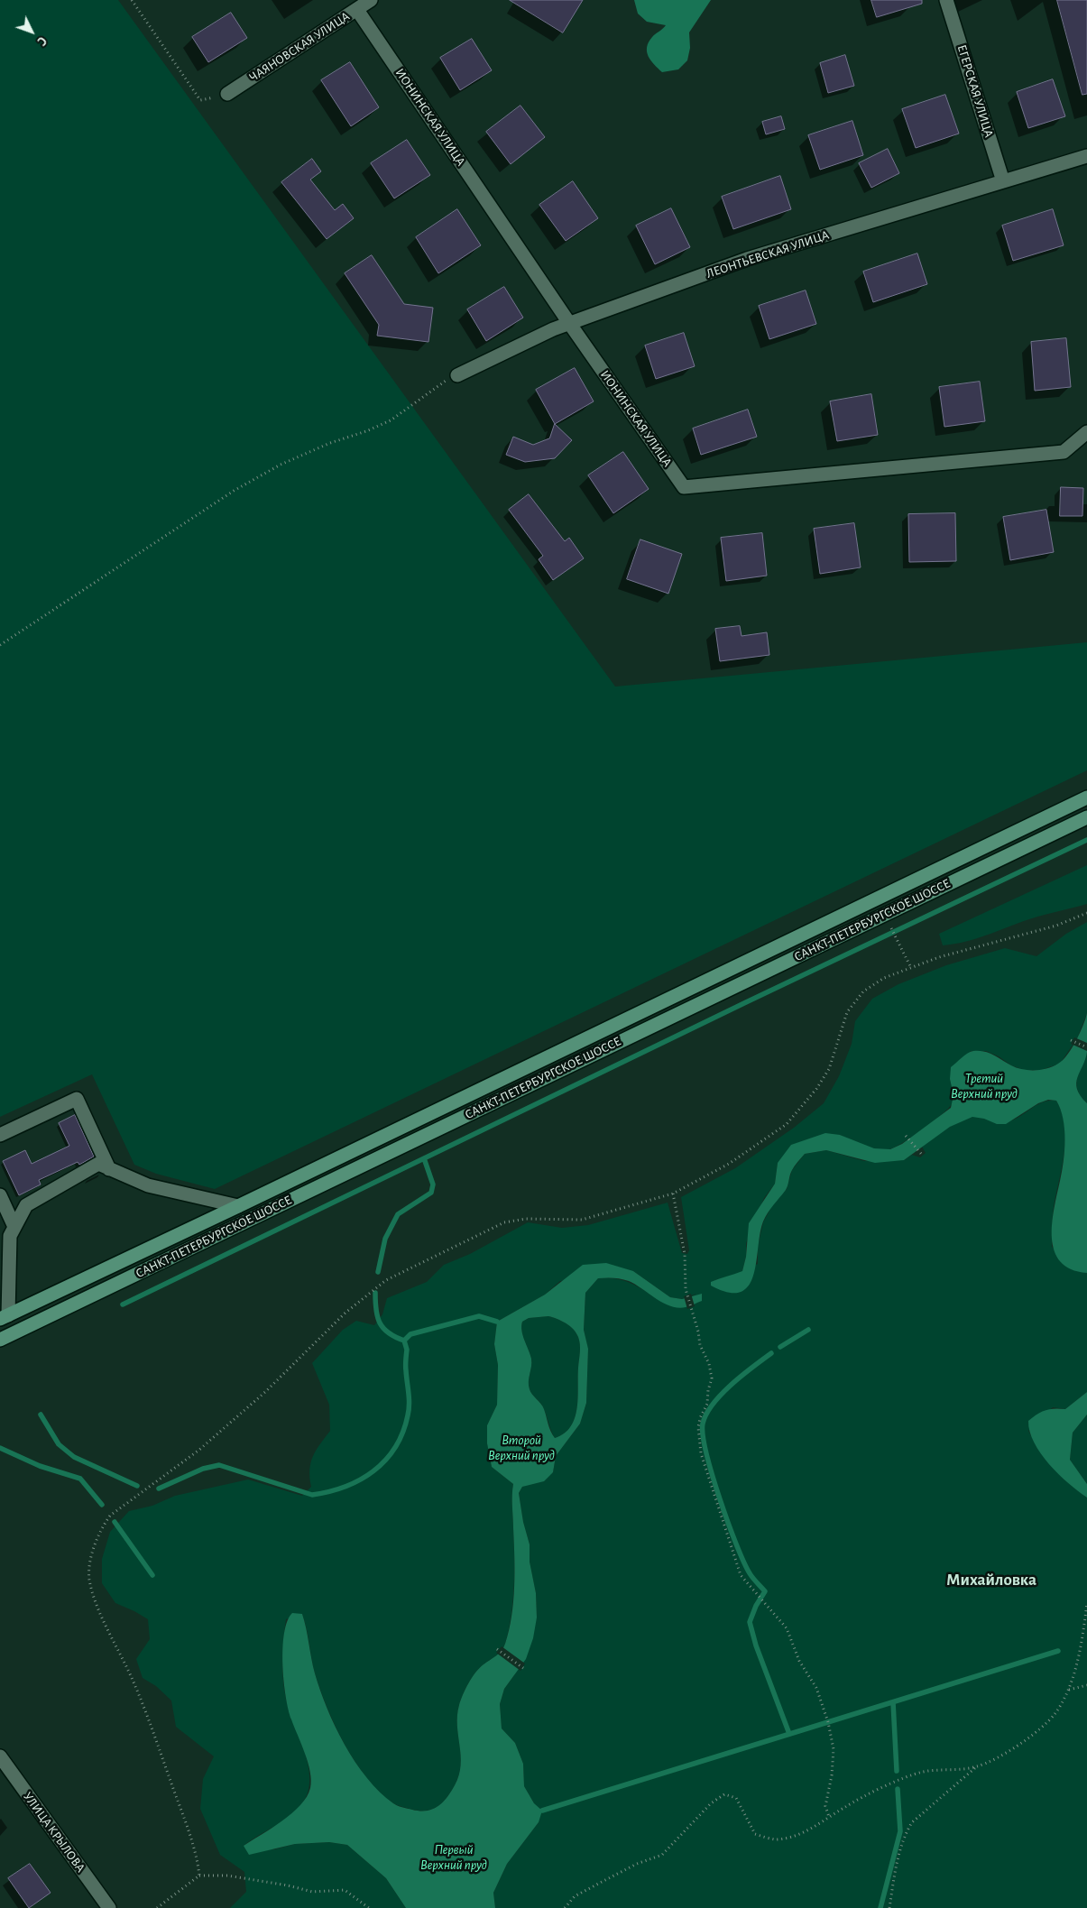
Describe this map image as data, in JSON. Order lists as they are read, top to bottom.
{
  "streets": {
    "main road": ["САНКТ-ПЕТЕРБУРГСКОЕ ШОССЕ"],
    "street": [
      "ЧАЯНОВСКАЯ УЛИЦА",
      "ЕГЕРСКАЯ УЛИЦА",
      "ИОНИНСКАЯ УЛИЦА",
      "ЛЕОНТЬЕВСКАЯ УЛИЦА",
      "УЛИЦА КРЫЛОВА"
    ]
  },
  "crossings": [
    ["ЧАЯНОВСКАЯ УЛИЦА", "ИОНИНСКАЯ УЛИЦА"],
    ["ЕГЕРСКАЯ УЛИЦА", "ЛЕОНТЬЕВСКАЯ УЛИЦА"],
    ["ИОНИНСКАЯ УЛИЦА", "ЛЕОНТЬЕВСКАЯ УЛИЦА"]
  ],
  "districts": ["Михайловка"],
  "water": ["Третий Верхний пруд", "Второй Верхний пруд", "Первый Верхний пруд"],
  "north": "bottom right"
}
